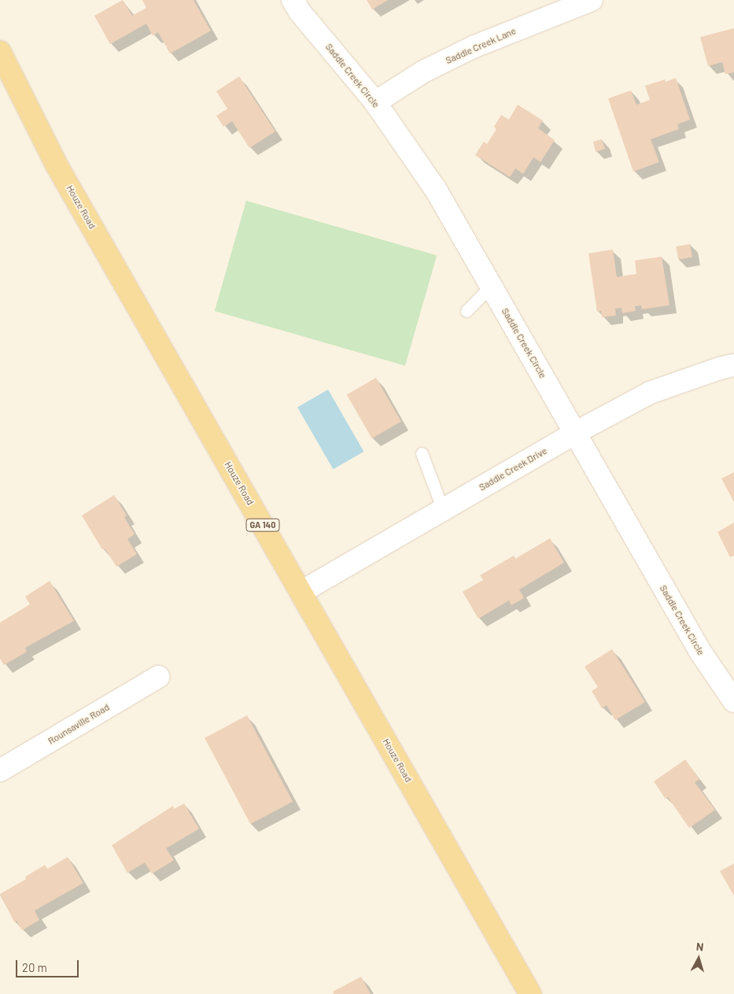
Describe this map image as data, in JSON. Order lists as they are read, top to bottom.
{
  "streets": {
    "main road": ["Houze Road", "GA 140"],
    "street": [
      "Saddle Creek Lane",
      "Saddle Creek Circle",
      "Saddle Creek Drive",
      "Rounsaville Road"
    ]
  },
  "crossings": [
    ["Saddle Creek Lane", "Saddle Creek Circle"],
    ["Saddle Creek Circle", "Saddle Creek Drive"],
    ["Houze Road", "Saddle Creek Drive"]
  ],
  "scale_bar": "20 m",
  "north": "top"
}
